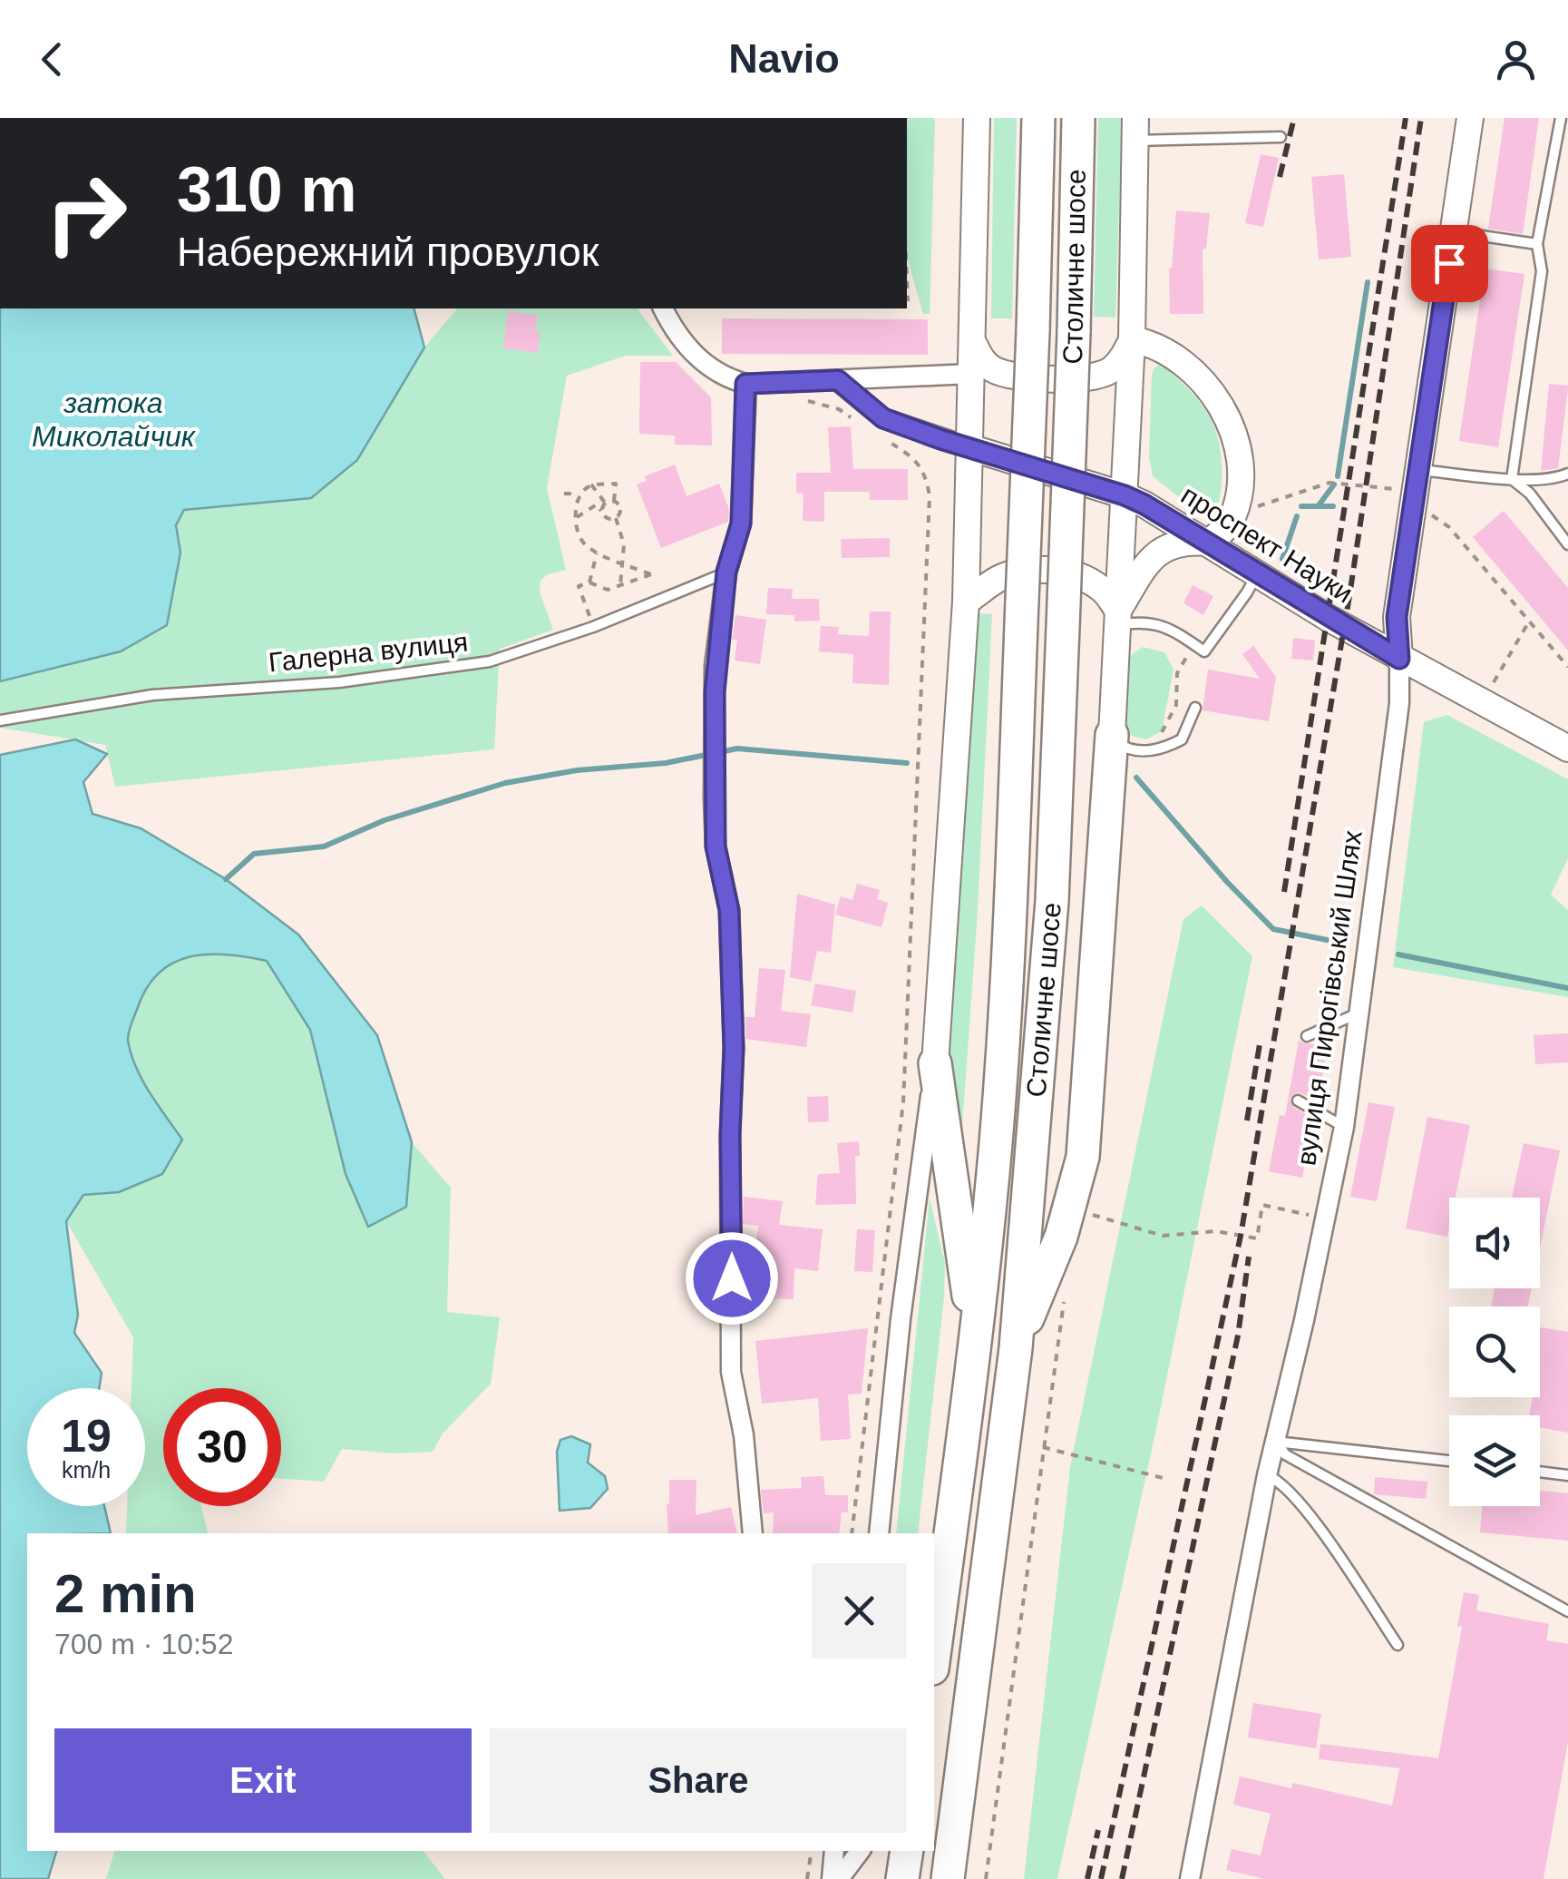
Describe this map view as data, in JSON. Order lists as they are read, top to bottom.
{
  "streets": {
    "highway": ["Столичне шосе"],
    "main road": ["проспект Науки", "вулиця Пирогівський Шлях"],
    "lane": ["Галерна вулиця"]
  },
  "crossings": [
    ["проспект Науки", "вулиця Пирогівський Шлях"]
  ],
  "water": ["затока Миколайчик"],
  "page": {
    "header": "Navio",
    "turn": ["310 m", "Набережний провулок"],
    "speed": "19 km/h",
    "limit": "30",
    "heading": ["2 min", "700 m · 10:52"],
    "buttons": ["Exit", "Share"]
  }
}
